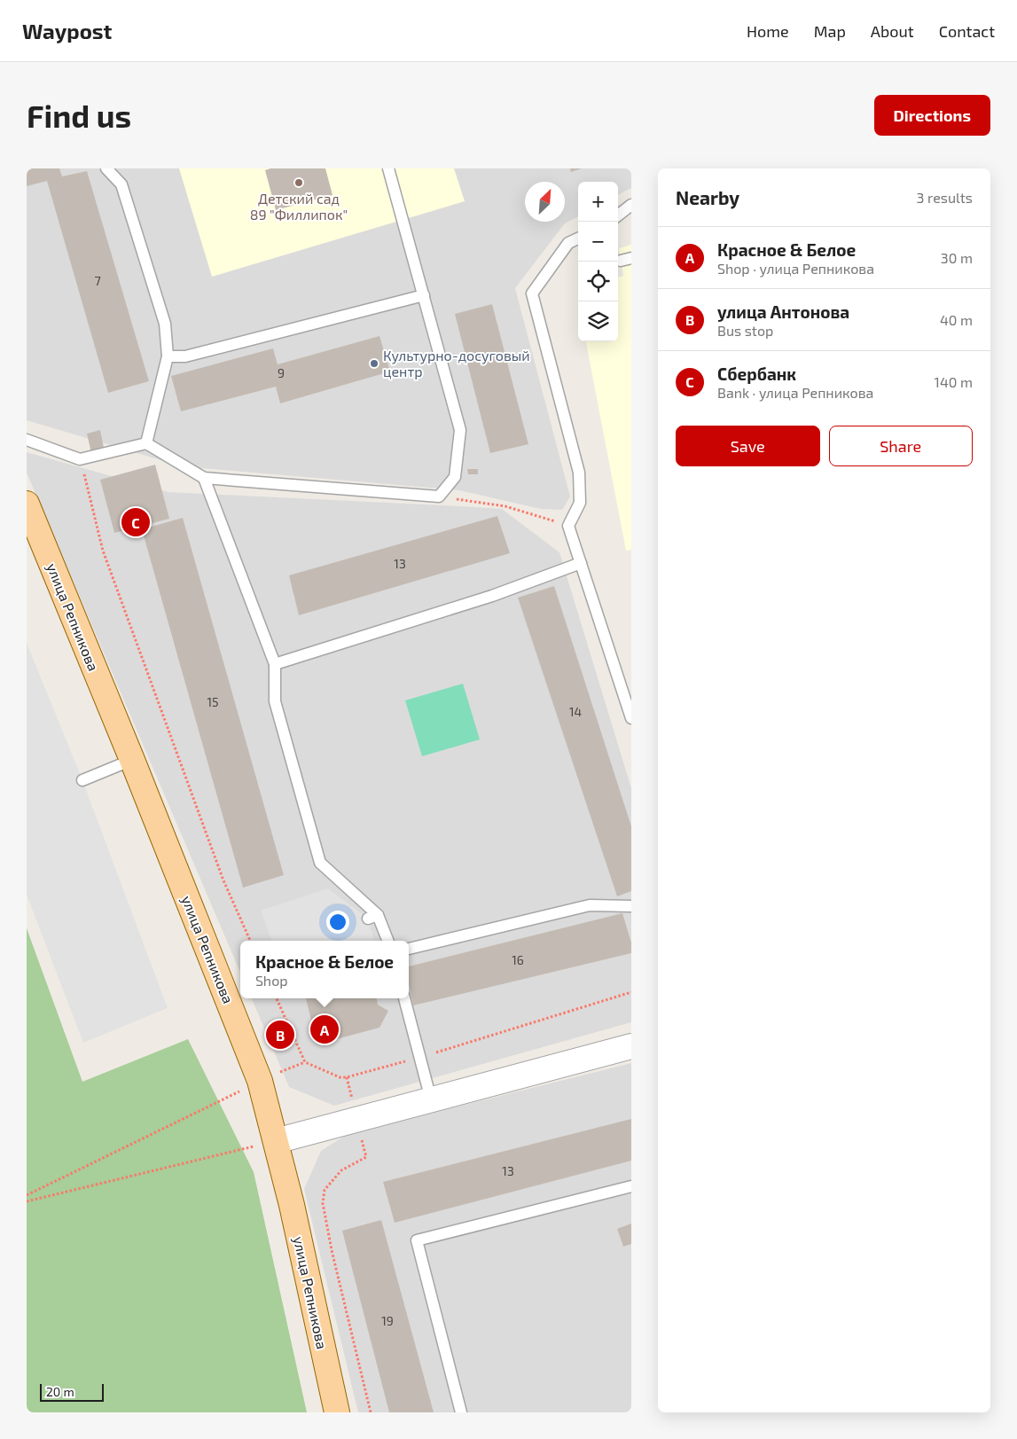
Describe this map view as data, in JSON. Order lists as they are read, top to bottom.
{
  "streets": {
    "main road": ["улица Репникова"]
  },
  "places": ["Детский сад 89 \"Филлипок\"", "Культурно-досуговый центр"],
  "house_numbers": [
    "7",
    "9",
    "13",
    "15",
    "14",
    "16",
    "13",
    "19"
  ],
  "scale_bar": "20 m",
  "north": "top right",
  "page": {
    "header": "Waypost",
    "nav": [
      "Home",
      "Map",
      "About",
      "Contact"
    ],
    "buttons": [
      "Directions",
      ["Save", "Share"]
    ],
    "title": "Find us",
    "heading": ["Nearby", "3 results"],
    "map_buttons": ["+", "−"],
    "list": [
      {
        "mark": "A",
        "name": "Красное & Белое",
        "note": "Shop · улица Репникова",
        "value": "30 m"
      },
      {
        "mark": "B",
        "name": "улица Антонова",
        "note": "Bus stop",
        "value": "40 m"
      },
      {
        "mark": "C",
        "name": "Сбербанк",
        "note": "Bank · улица Репникова",
        "value": "140 m"
      }
    ],
    "pins": ["C", "A", "B"],
    "popup": ["Красное & Белое", "Shop"],
    "scale": "20 m"
  }
}
